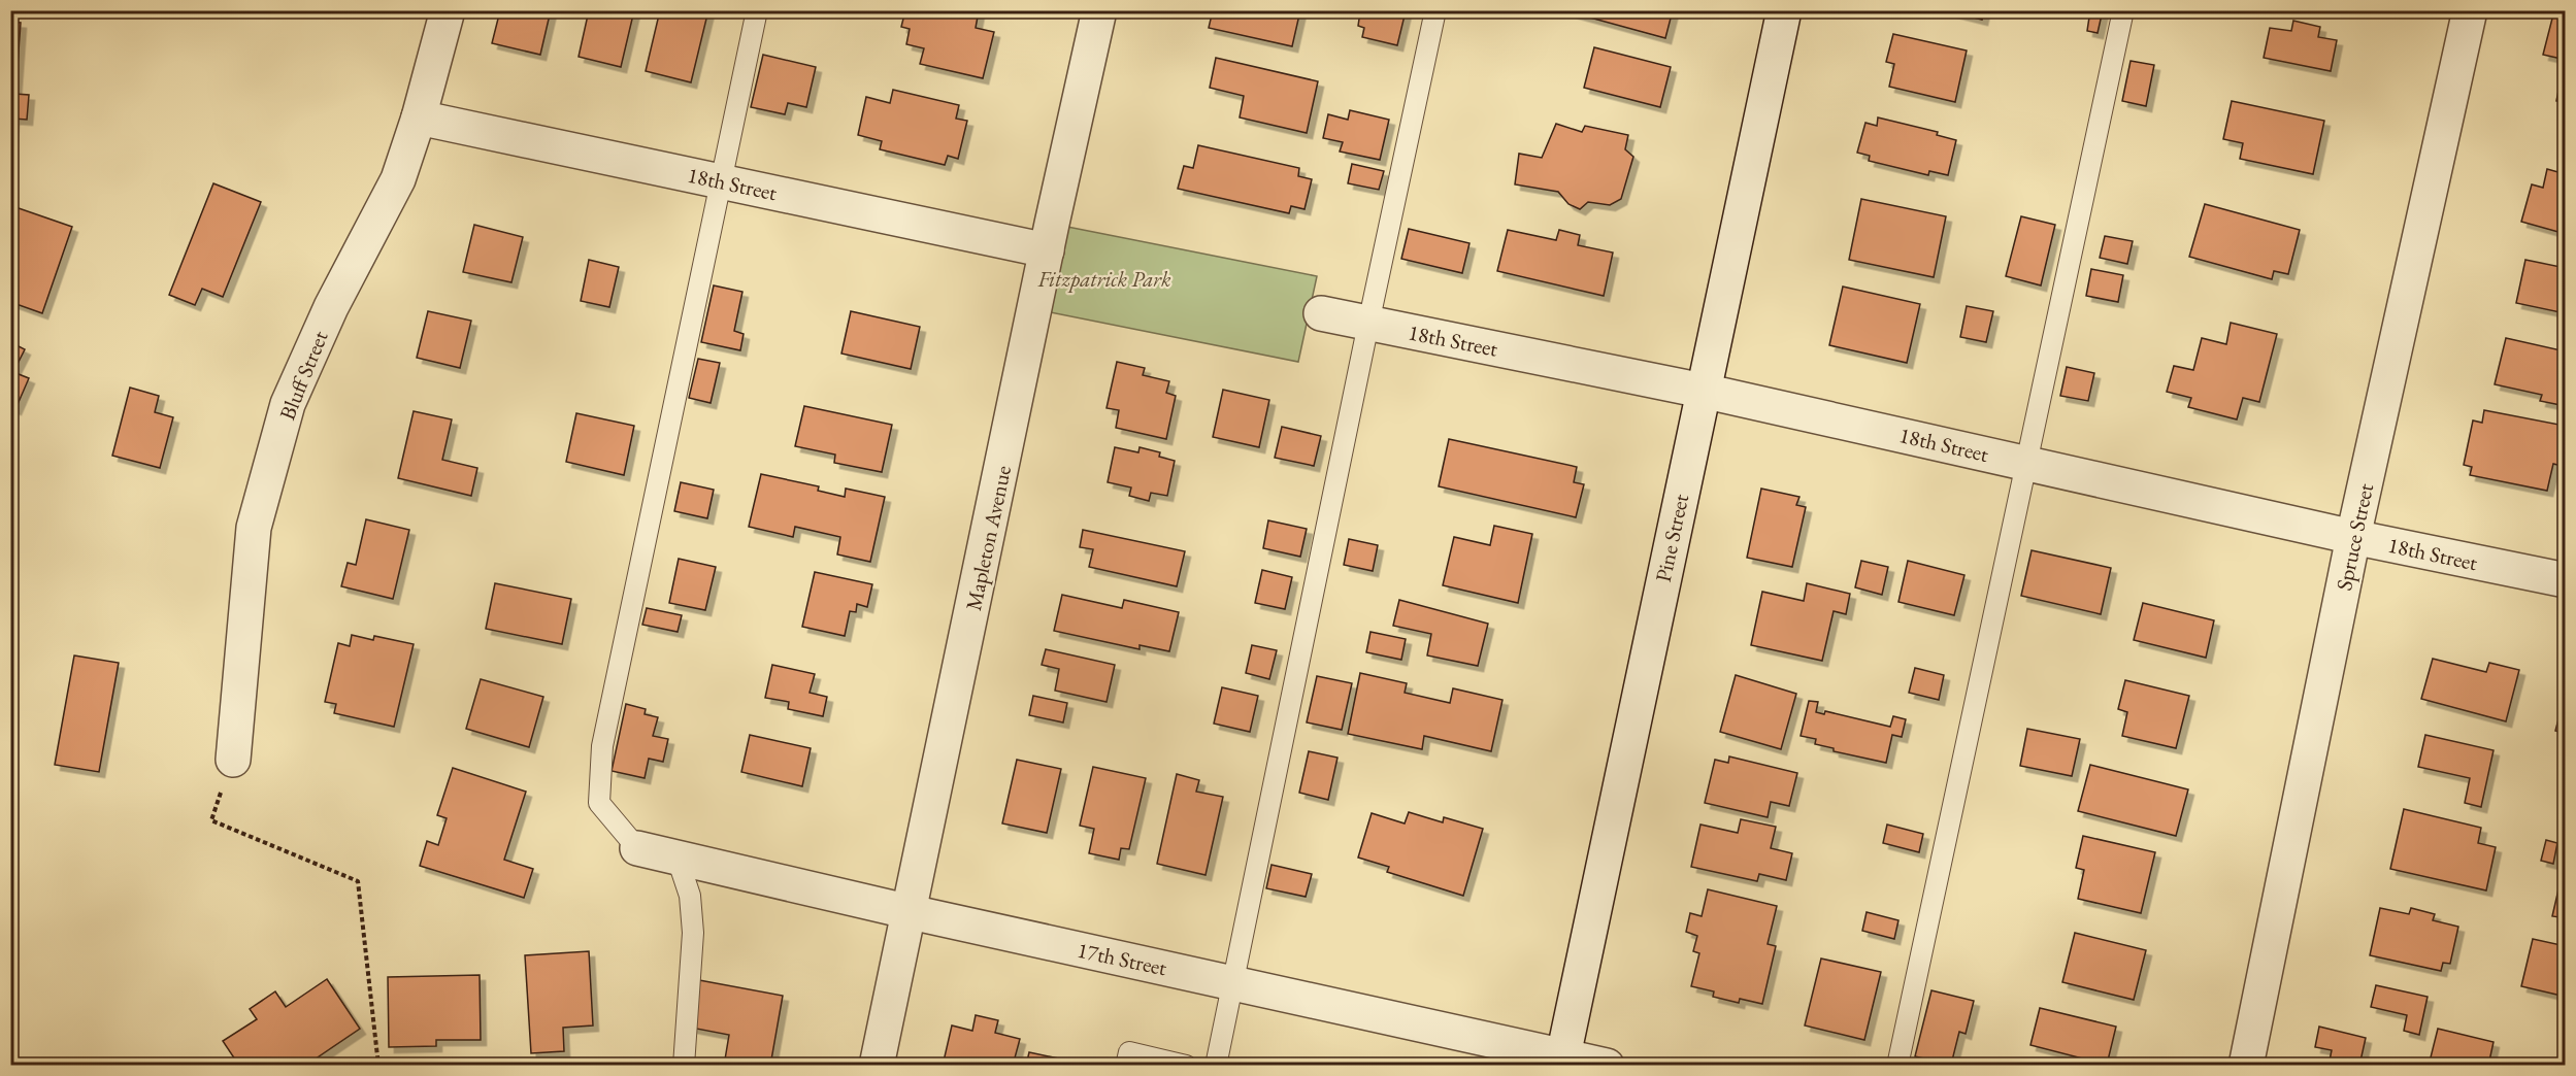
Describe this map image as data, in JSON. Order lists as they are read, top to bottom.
{
  "streets": {
    "street": [
      "18th Street",
      "Bluff Street",
      "Spruce Street",
      "Mapleton Avenue",
      "Pine Street",
      "17th Street"
    ]
  },
  "crossings": [
    ["18th Street", "Bluff Street"],
    ["18th Street", "Spruce Street"],
    ["18th Street", "Mapleton Avenue"],
    ["18th Street", "Pine Street"],
    ["Mapleton Avenue", "17th Street"],
    ["Pine Street", "17th Street"]
  ],
  "parks": ["Fitzpatrick Park"]
}
